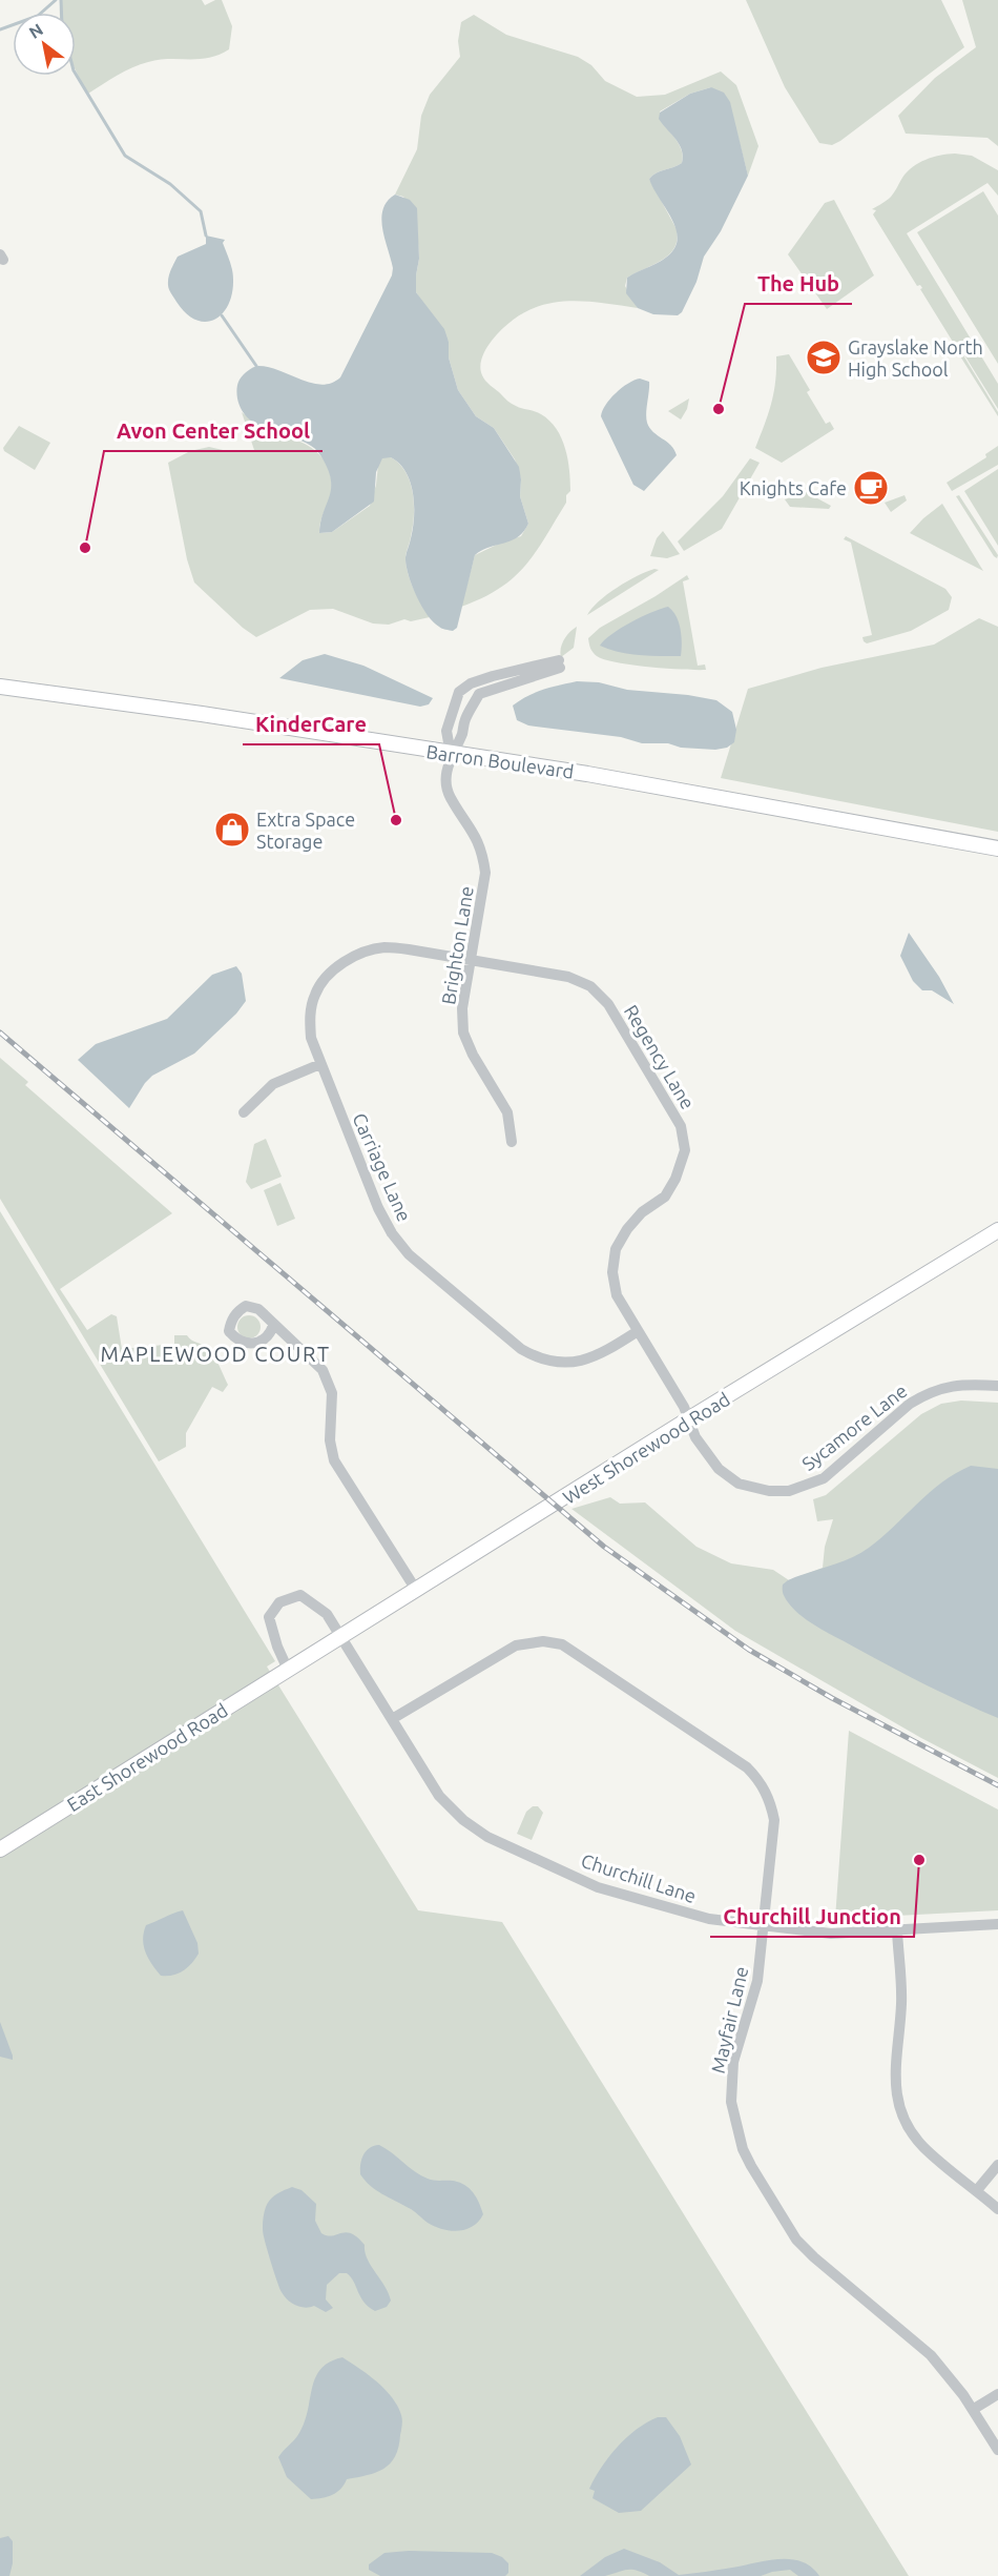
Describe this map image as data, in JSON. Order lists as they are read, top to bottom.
{
  "streets": {
    "main road": ["Barron Boulevard", "West Shorewood Road", "East Shorewood Road"],
    "street": [
      "Brighton Lane",
      "Regency Lane",
      "Carriage Lane",
      "Sycamore Lane",
      "Churchill Lane",
      "Mayfair Lane"
    ]
  },
  "crossings": [
    ["Barron Boulevard", "Brighton Lane"],
    ["Brighton Lane", "Regency Lane"],
    ["Brighton Lane", "Carriage Lane"],
    ["Regency Lane", "Carriage Lane"],
    ["Regency Lane", "Sycamore Lane"],
    ["Regency Lane", "West Shorewood Road"],
    ["Sycamore Lane", "West Shorewood Road"],
    ["West Shorewood Road", "East Shorewood Road"],
    ["West Shorewood Road", "Churchill Lane"],
    ["East Shorewood Road", "Churchill Lane"],
    ["Churchill Lane", "Mayfair Lane"]
  ],
  "districts": ["MAPLEWOOD COURT"],
  "places": {
    "school or university": ["Grayslake North High School"],
    "other": [
      "The Hub",
      "Avon Center School",
      "KinderCare",
      "Churchill Junction"
    ],
    "cafe": ["Knights Cafe"],
    "shop": ["Extra Space Storage"]
  },
  "north": "top left"
}
